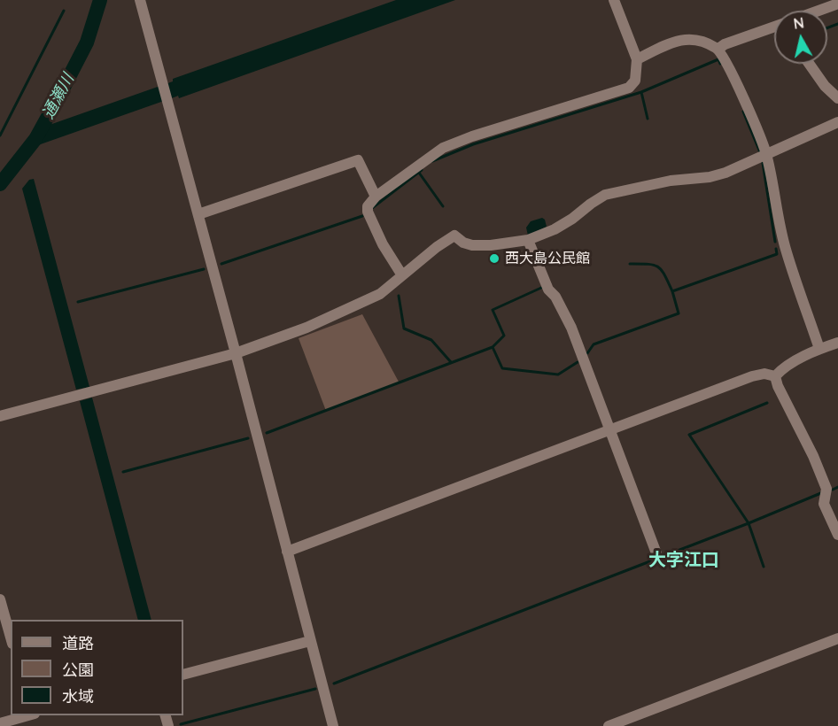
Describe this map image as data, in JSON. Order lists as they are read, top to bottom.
{
  "districts": ["大字江口"],
  "water": ["通瀬川"],
  "places": ["西大島公民館"],
  "legend": ["道路", "公園", "水域"],
  "north": "top"
}
